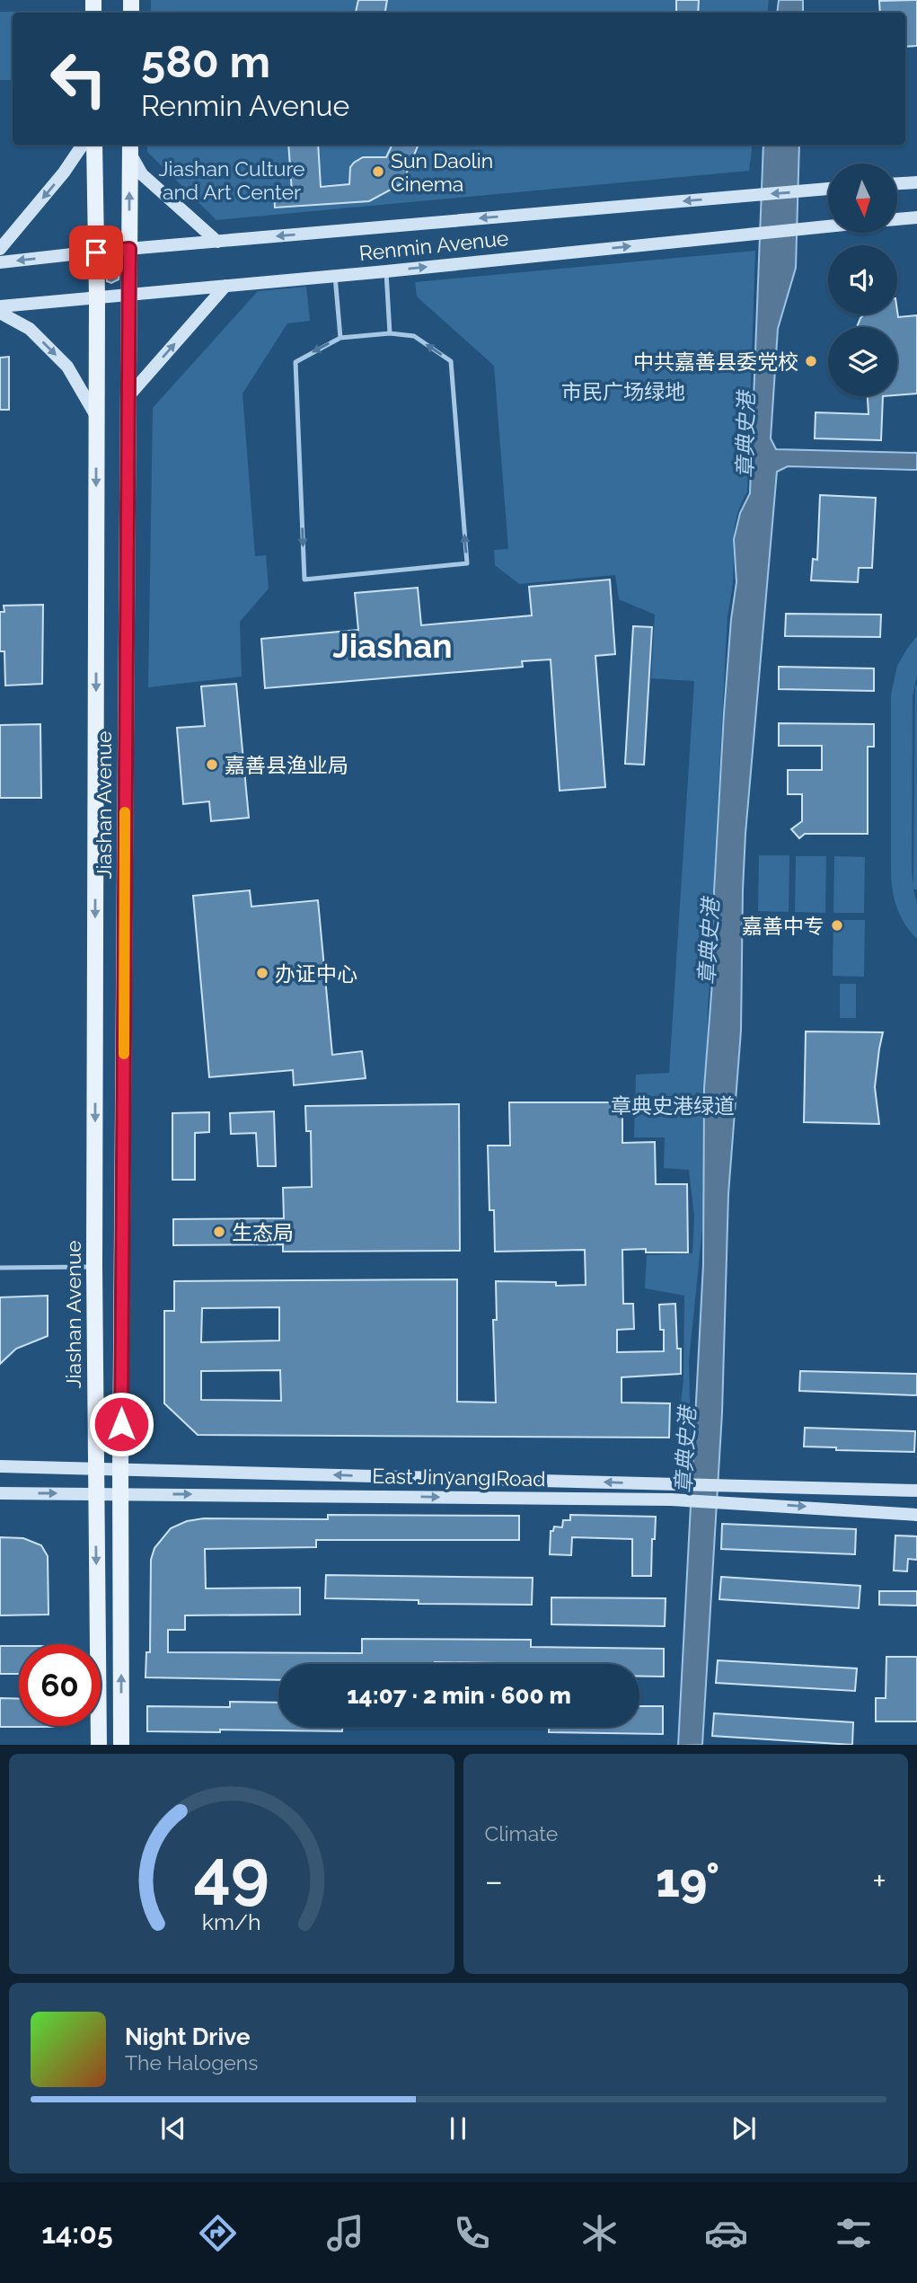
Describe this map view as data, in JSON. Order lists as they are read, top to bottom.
{
  "streets": {
    "main road": ["Renmin Avenue", "Jiashan Avenue", "East Jinyang Road"]
  },
  "crossings": [
    ["Renmin Avenue", "Jiashan Avenue"],
    ["Jiashan Avenue", "East Jinyang Road"]
  ],
  "districts": ["Jiashan"],
  "water": ["章典史港"],
  "parks": ["Jiashan Culture and Art Center", "市民广场绿地", "章典史港绿道"],
  "places": [
    "Sun Daolin Cinema",
    "中共嘉善县委党校",
    "嘉善县渔业局",
    "嘉善中专",
    "办证中心",
    "生态局"
  ],
  "north": "bottom",
  "page": {
    "turn": ["580 m", "Renmin Avenue"],
    "limit": "60",
    "trip": "14:07 · 2 min · 600 m",
    "tile": "Climate",
    "heat": ["−", "19°", "+"],
    "song": ["Night Drive", "The Halogens"],
    "tabs": "14:05",
    "gauge": ["49", "km/h"]
  }
}
